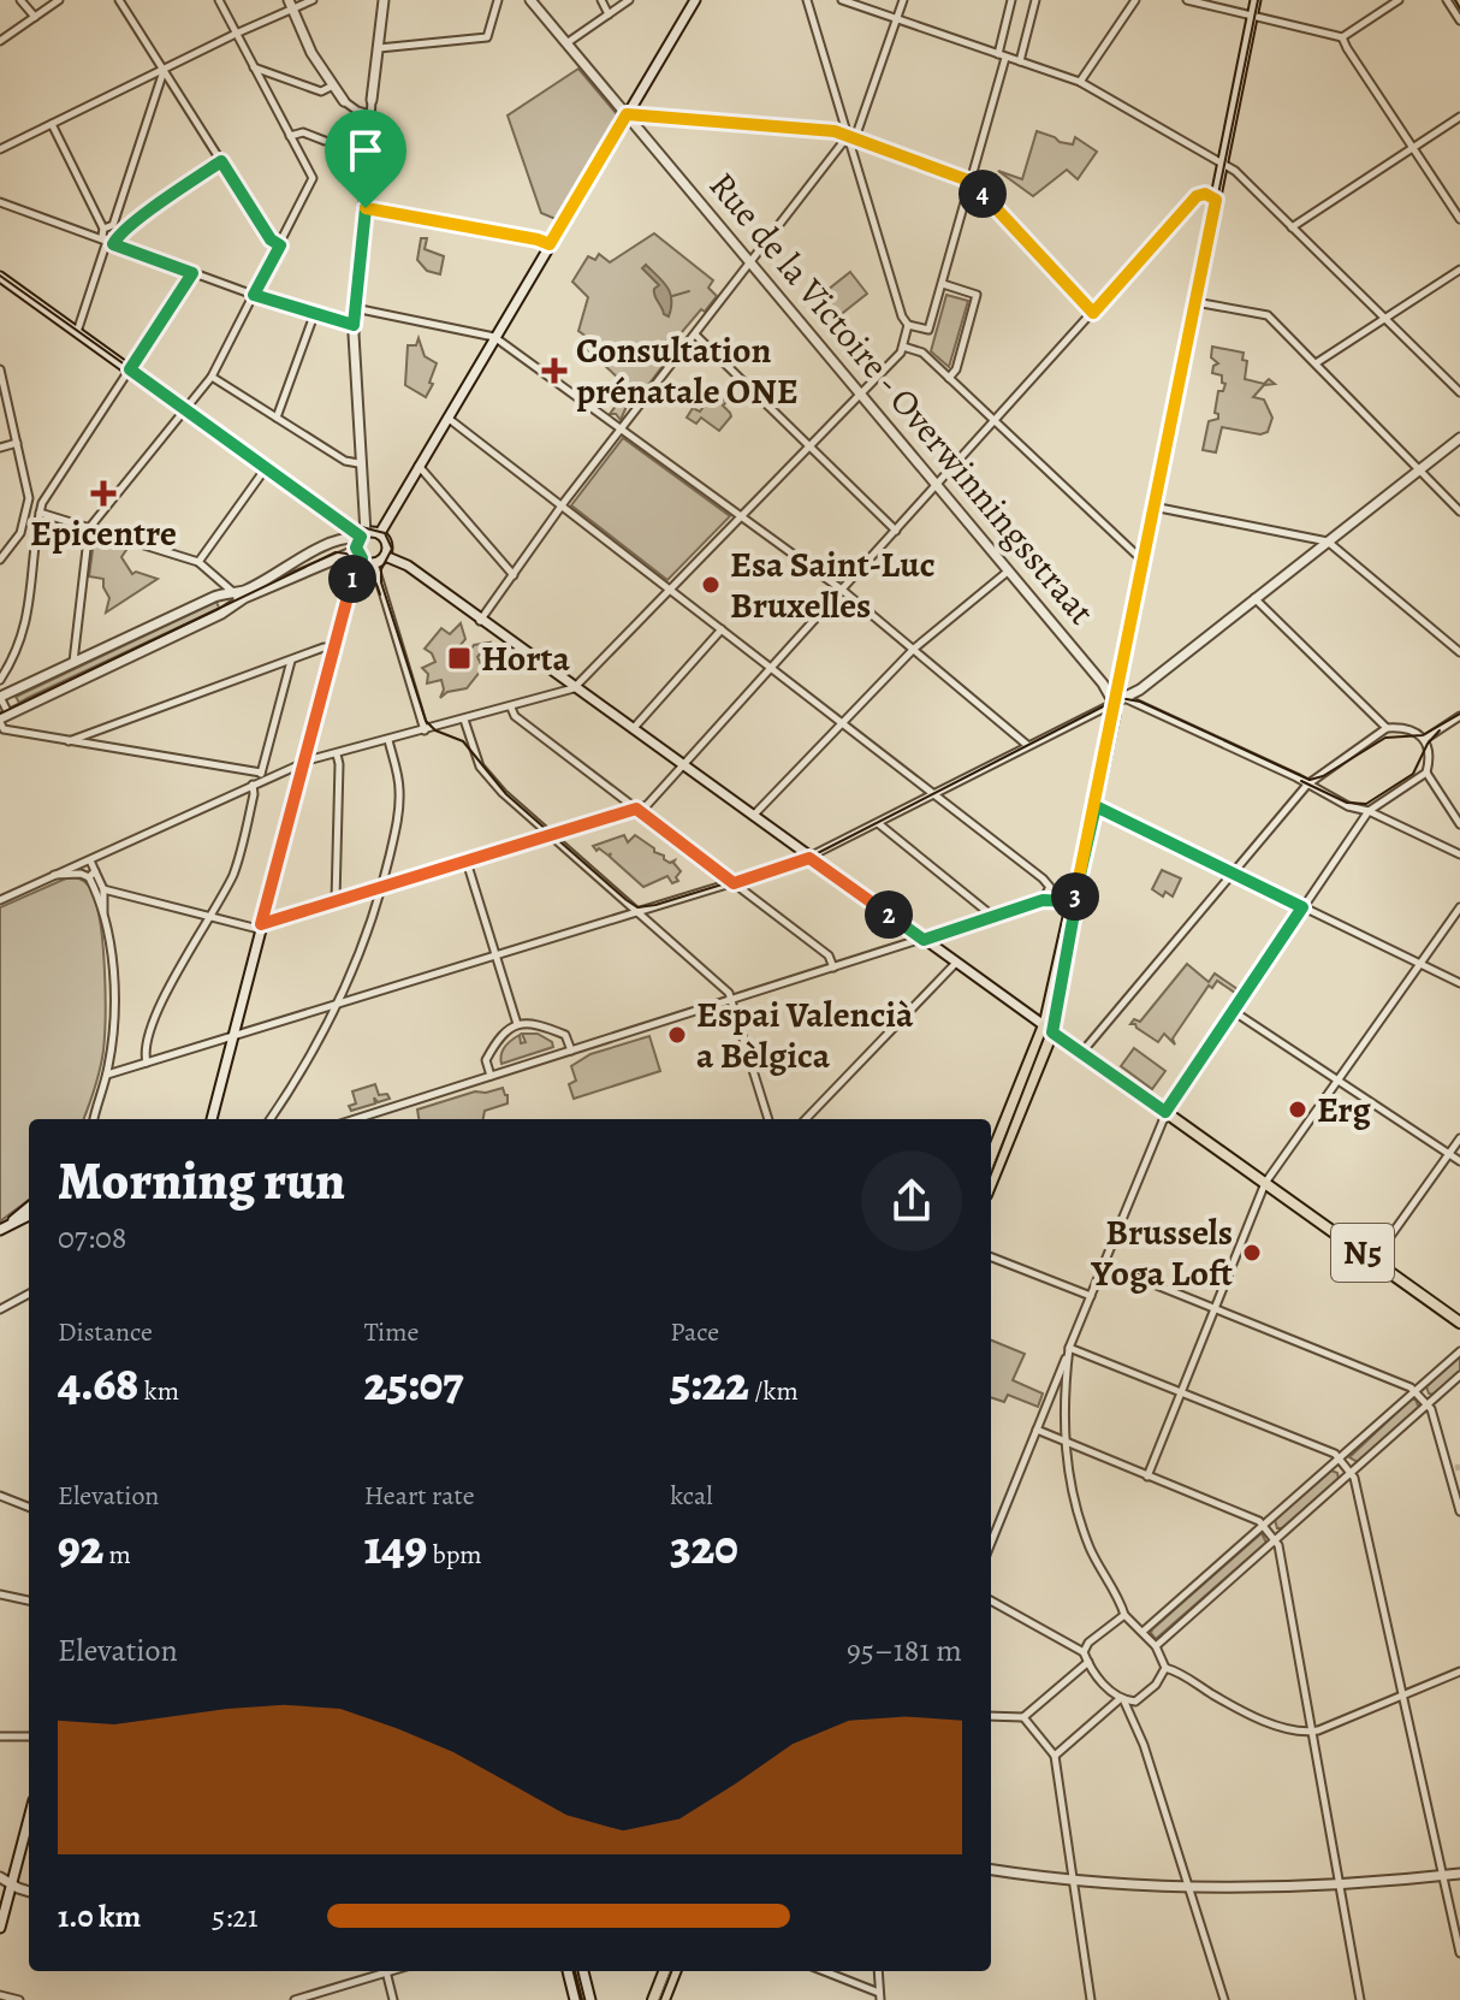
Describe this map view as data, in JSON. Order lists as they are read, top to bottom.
{
  "streets": {
    "main road": ["Rue de la Victoire - Overwinningsstraat", "N5"]
  },
  "places": {
    "health": ["Consultation prénatale ONE", "Epicentre"],
    "other": [
      "Esa Saint-Luc Bruxelles",
      "Espai Valencià a Bèlgica",
      "Erg",
      "Brussels Yoga Loft"
    ],
    "transit": ["Horta"]
  },
  "page": {
    "pins": [
      "4",
      "1",
      "3",
      "2"
    ],
    "heading": ["Morning run", "07:08"],
    "stats": [
      ["Distance", "4.68 km"],
      ["Time", "25:07"],
      ["Pace", "5:22 /km"],
      ["Elevation", "92 m"],
      ["Heart rate", "149 bpm"],
      ["kcal", "320"]
    ],
    "chart": ["Elevation", "95–181 m"],
    "list": [
      {
        "name": "1.0 km",
        "note": "5:21"
      }
    ]
  }
}
